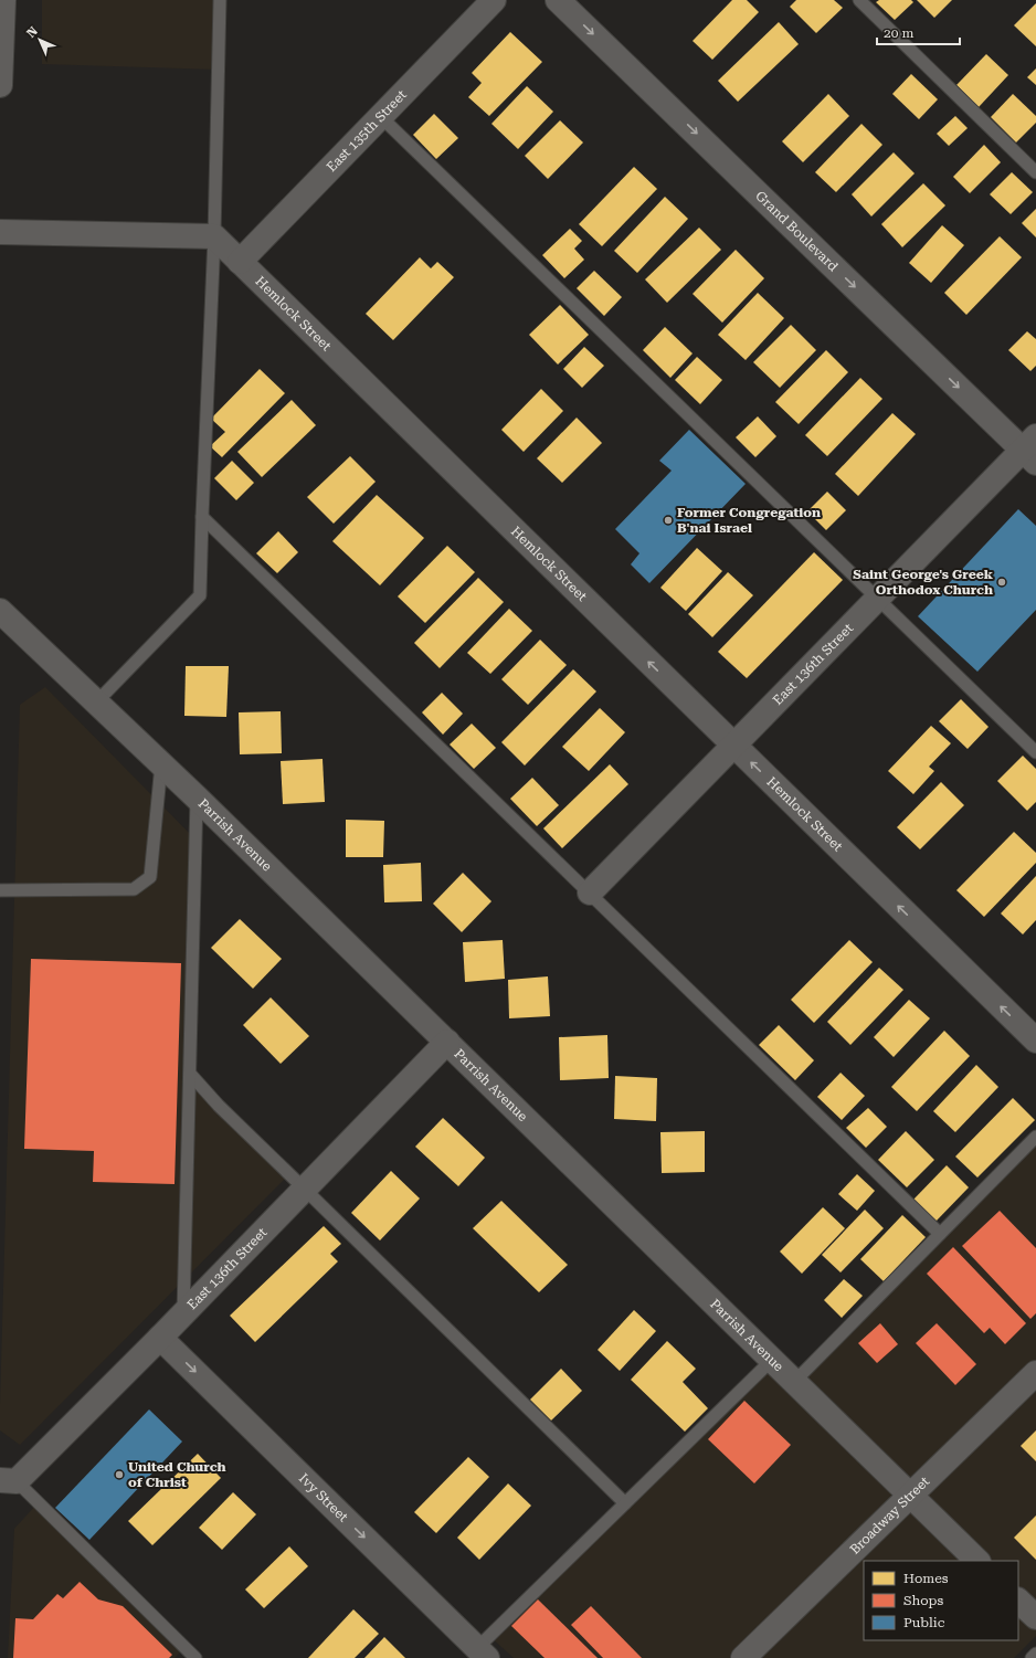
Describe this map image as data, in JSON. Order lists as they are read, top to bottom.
{
  "streets": {
    "street": [
      "East 135th Street",
      "Grand Boulevard",
      "Hemlock Street",
      "East 136th Street",
      "Parrish Avenue",
      "Ivy Street",
      "Broadway Street"
    ]
  },
  "crossings": [
    ["East 135th Street", "Hemlock Street"],
    ["Grand Boulevard", "East 136th Street"],
    ["Hemlock Street", "East 136th Street"],
    ["East 136th Street", "Parrish Avenue"],
    ["East 136th Street", "Ivy Street"],
    ["Parrish Avenue", "Broadway Street"]
  ],
  "one_way": ["Grand Boulevard", "Hemlock Street", "Ivy Street"],
  "places": ["Former Congregation B'nai Israel", "Saint George's Greek Orthodox Church", "United Church of Christ"],
  "legend": ["Homes", "Shops", "Public"],
  "scale_bar": "20 m",
  "north": "top left"
}
